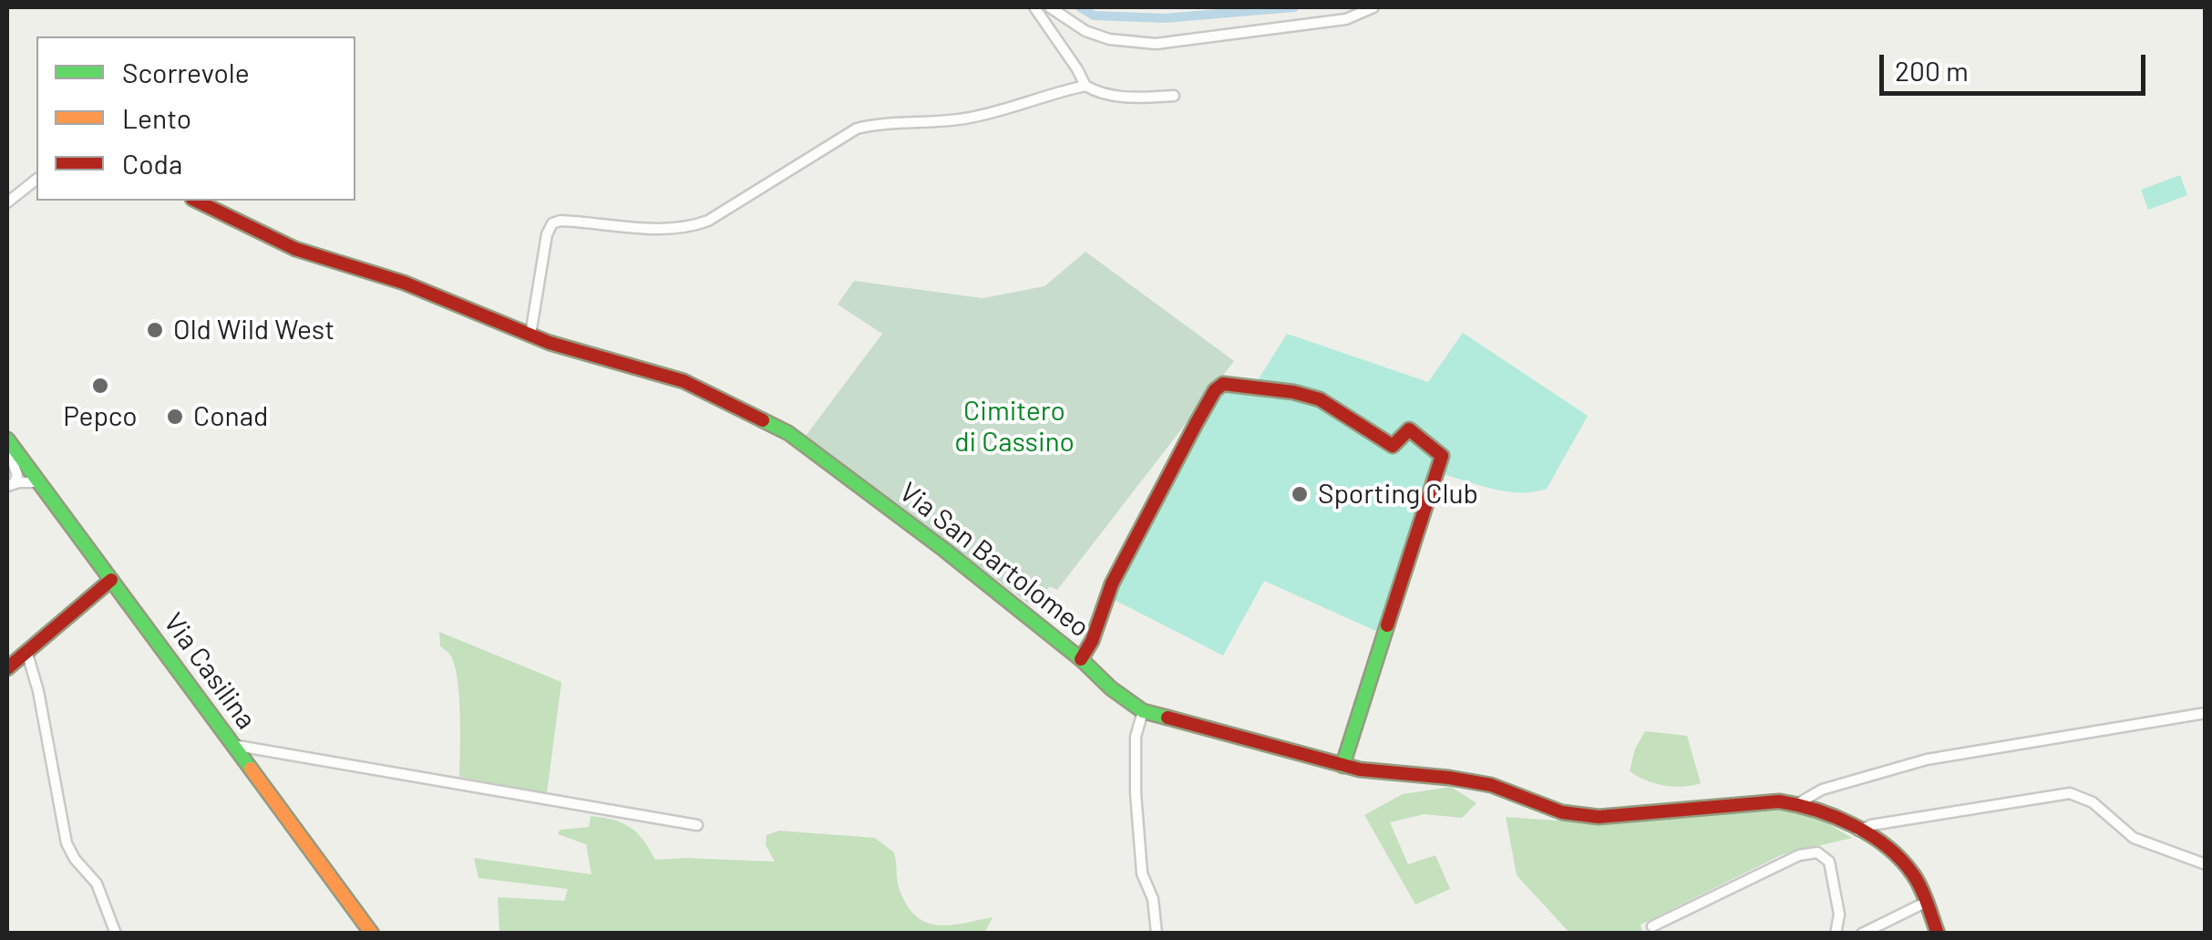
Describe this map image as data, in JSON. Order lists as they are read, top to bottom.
{
  "streets": {
    "street": ["Via San Bartolomeo", "Via Casilina"]
  },
  "parks": ["Cimitero di Cassino"],
  "places": [
    "Old Wild West",
    "Pepco",
    "Conad",
    "Sporting Club"
  ],
  "legend": ["Scorrevole", "Lento", "Coda"],
  "scale_bar": "200 m"
}
